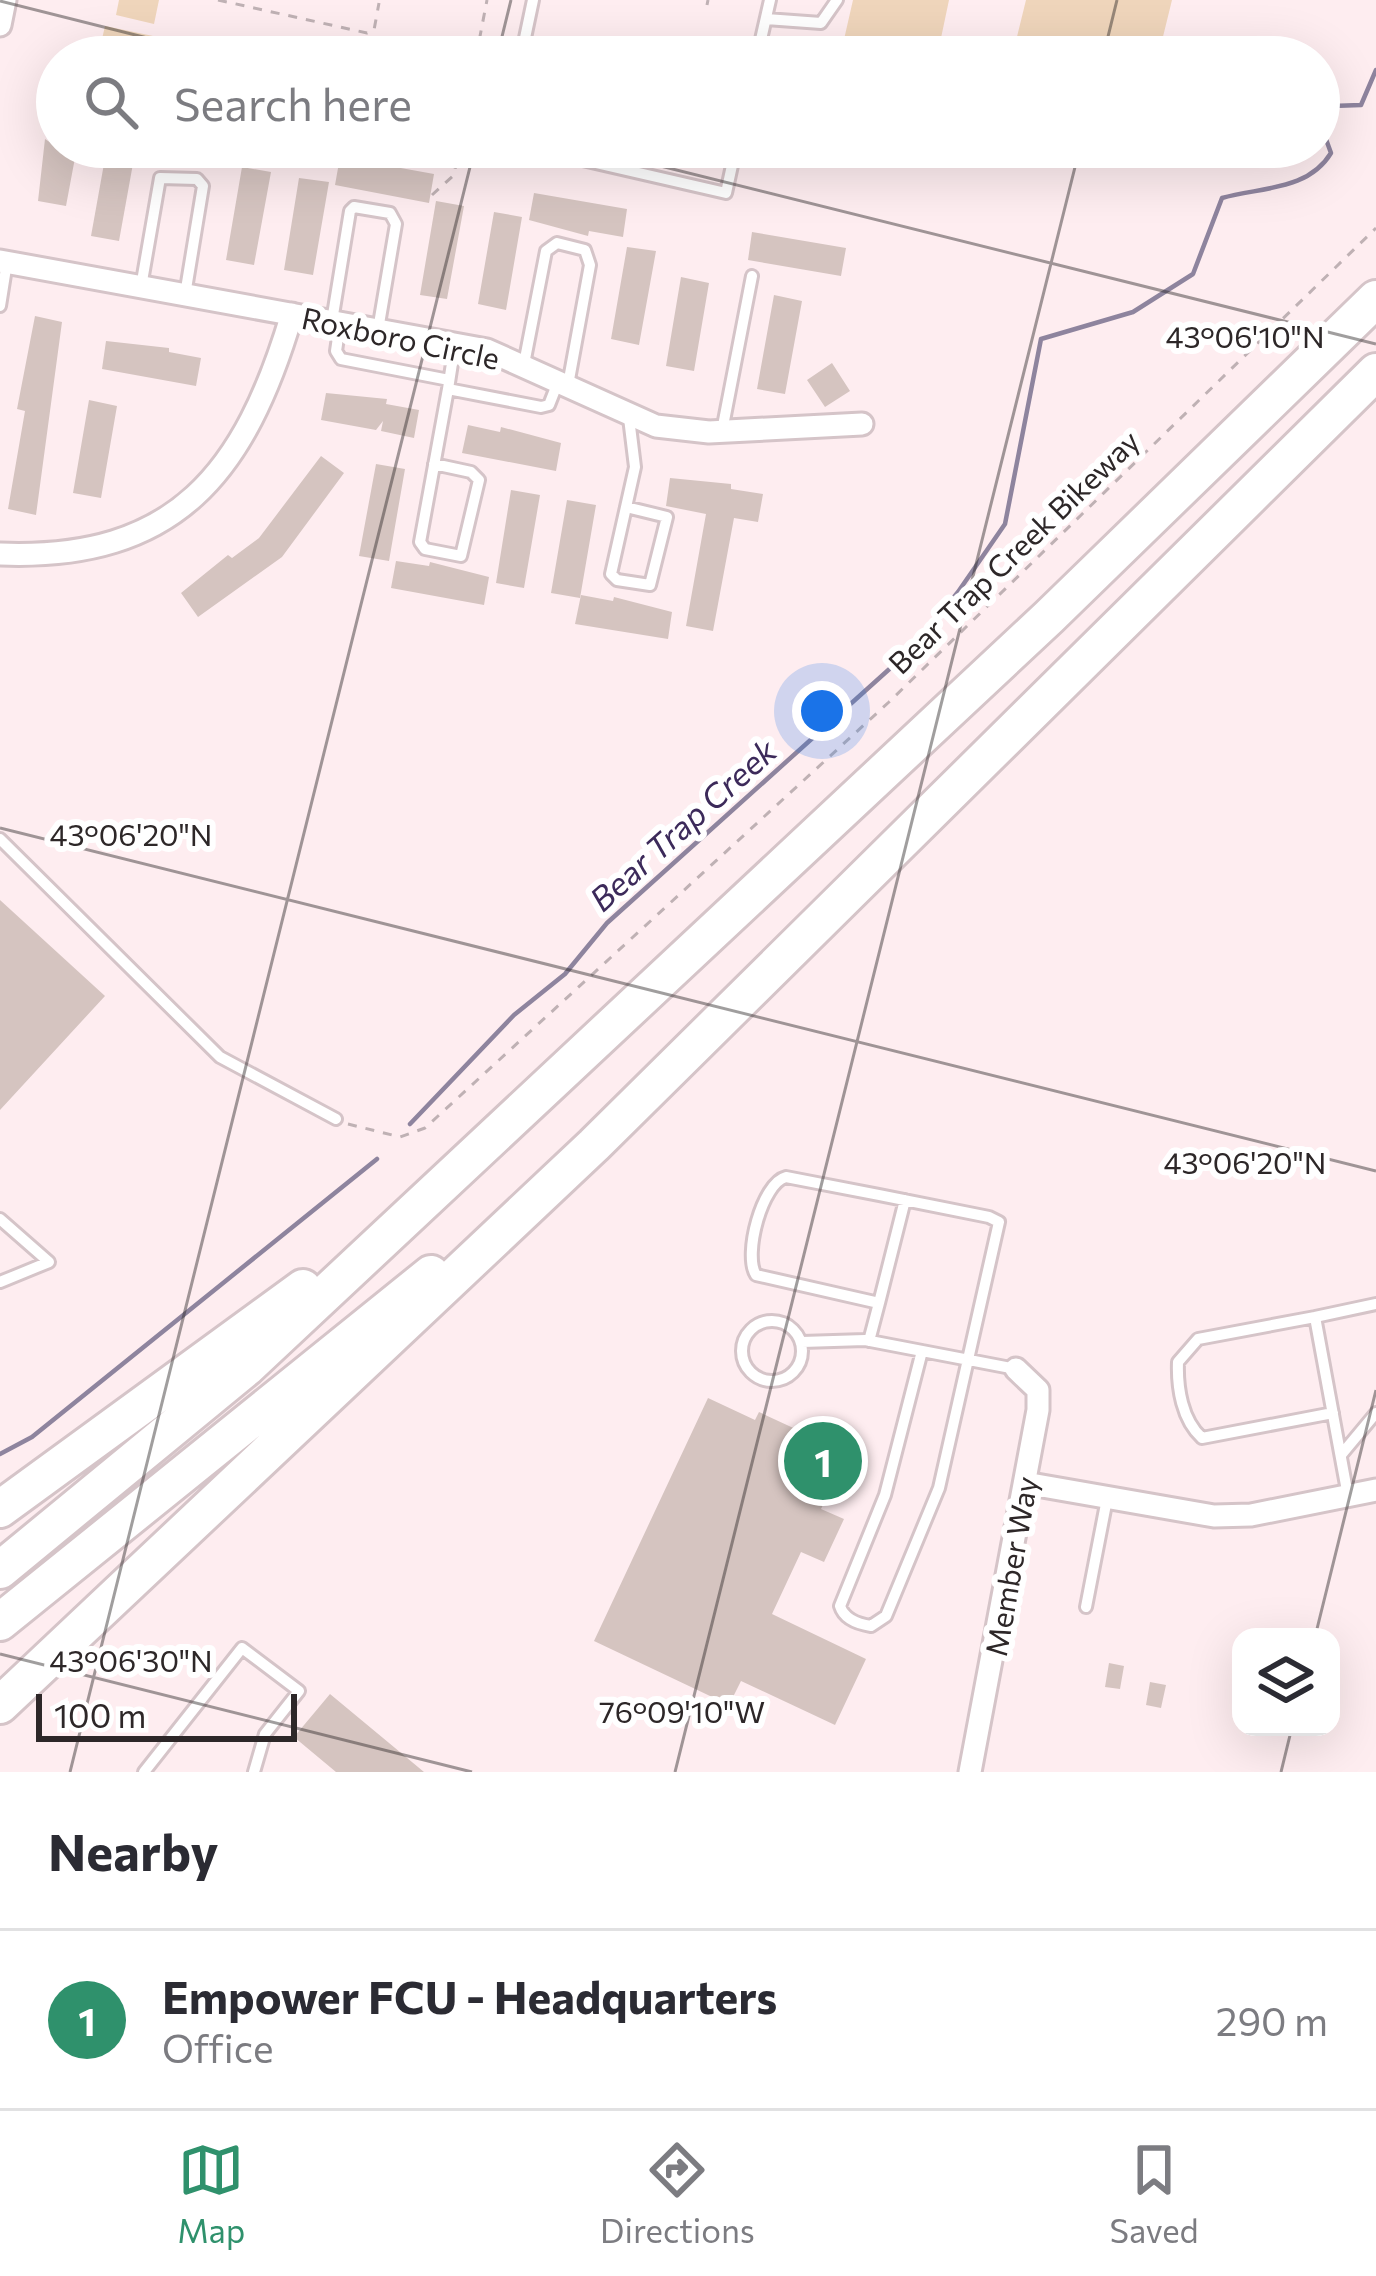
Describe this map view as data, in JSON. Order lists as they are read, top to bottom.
{
  "streets": {
    "street": ["Roxboro Circle", "Member Way"],
    "path": ["Bear Trap Creek Bikeway"]
  },
  "water": ["Bear Trap Creek"],
  "scale_bar": "100 m",
  "page": {
    "search": "Search here",
    "pins": "1",
    "scale": "100 m",
    "heading": "Nearby",
    "list": [
      {
        "mark": "1",
        "name": "Empower FCU - Headquarters",
        "note": "Office",
        "value": "290 m"
      }
    ],
    "nav": ["Map", "Directions", "Saved"]
  },
  "coordinates": [
    "43°06'10\"N",
    "43°06'20\"N",
    "43°06'30\"N",
    "76°09'10\"W"
  ]
}
